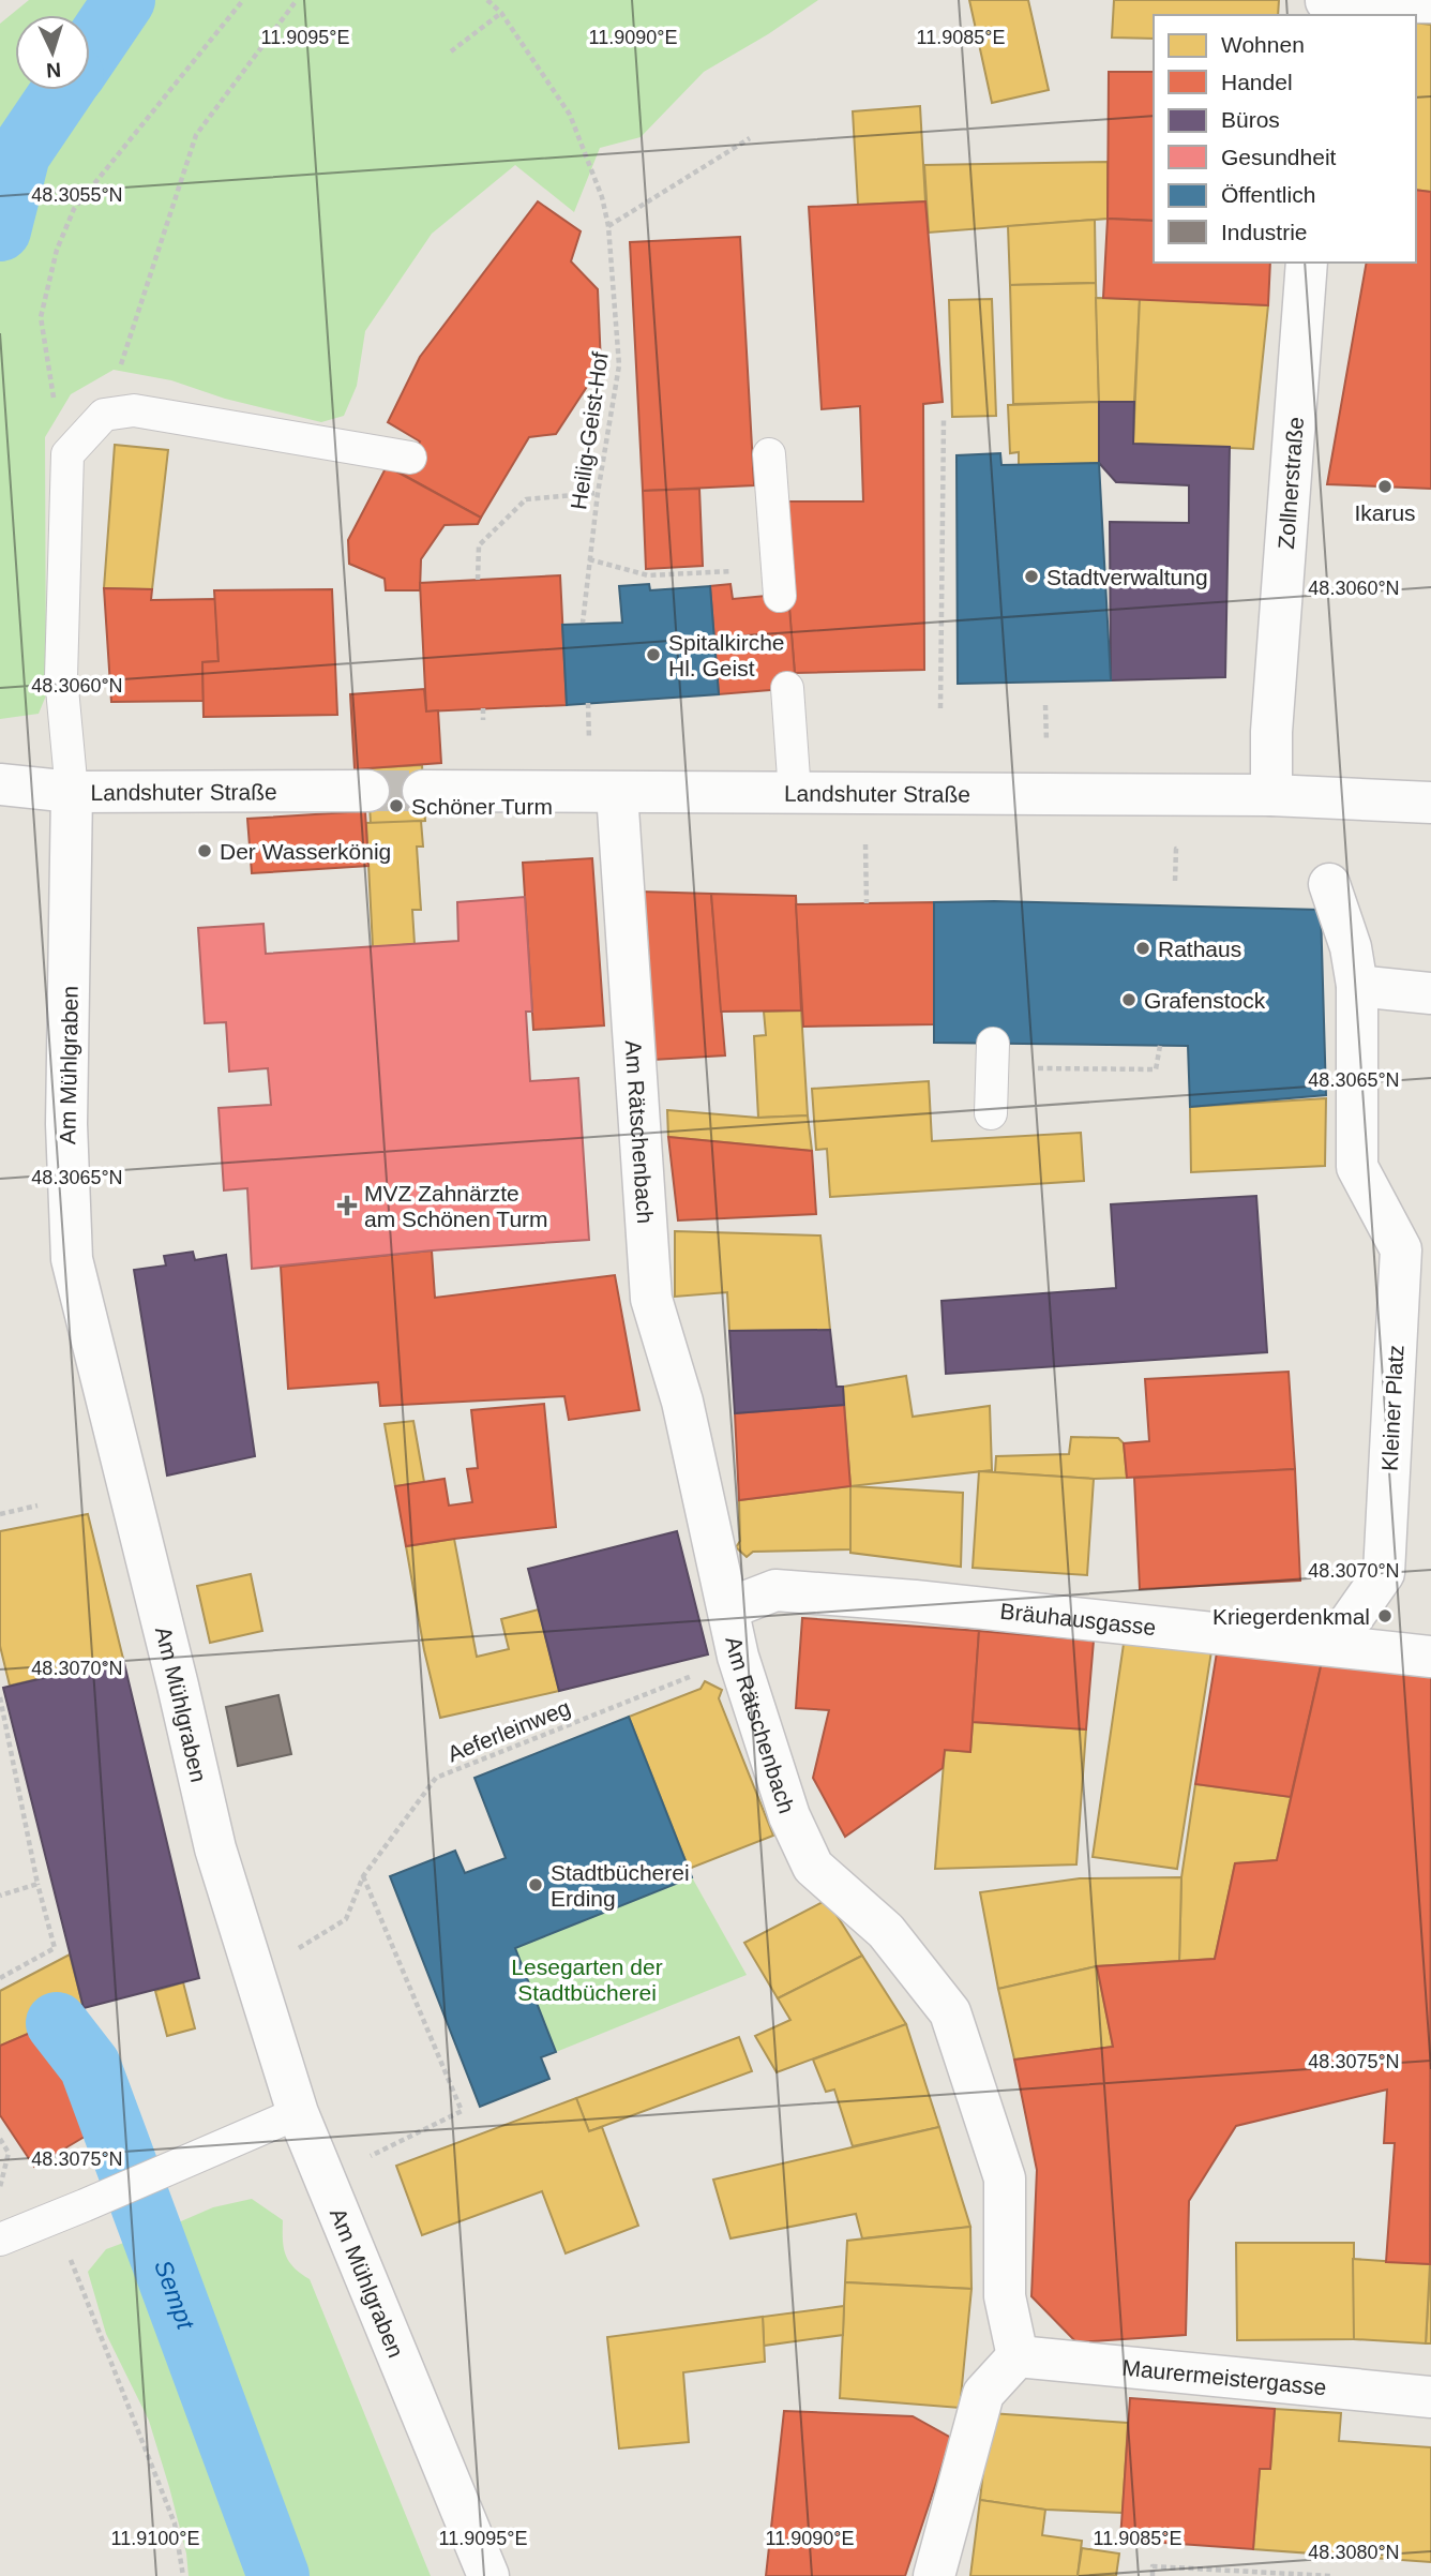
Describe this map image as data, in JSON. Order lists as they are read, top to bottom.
{
  "streets": {
    "street": [
      "Zollnerstraße",
      "Landshuter Straße",
      "Am Mühlgraben",
      "Am Rätschenbach",
      "Kleiner Platz",
      "Bräuhausgasse",
      "Maurermeistergasse"
    ],
    "path": ["Heilig-Geist-Hof", "Aeferleinweg"]
  },
  "crossings": [
    ["Zollnerstraße", "Landshuter Straße"],
    ["Landshuter Straße", "Am Mühlgraben"],
    ["Landshuter Straße", "Am Rätschenbach"],
    ["Am Rätschenbach", "Bräuhausgasse"],
    ["Am Rätschenbach", "Aeferleinweg"],
    ["Am Rätschenbach", "Maurermeistergasse"],
    ["Kleiner Platz", "Bräuhausgasse"]
  ],
  "water": ["Sempt"],
  "parks": ["Lesegarten der Stadtbücherei"],
  "places": {
    "other": [
      "Ikarus",
      "Stadtverwaltung",
      "Spitalkirche Hl. Geist",
      "Schöner Turm",
      "Der Wasserkönig",
      "Rathaus",
      "Grafenstock",
      "Kriegerdenkmal",
      "Stadtbücherei Erding"
    ],
    "health": ["MVZ Zahnärzte am Schönen Turm"]
  },
  "legend": [
    "Wohnen",
    "Handel",
    "Büros",
    "Gesundheit",
    "Öffentlich",
    "Industrie"
  ],
  "north": "bottom",
  "coordinates": [
    "11.9095°E",
    "11.9090°E",
    "11.9085°E",
    "48.3055°N",
    "48.3060°N",
    "48.3065°N",
    "48.3070°N",
    "48.3075°N",
    "11.9100°E",
    "48.3080°N"
  ]
}
